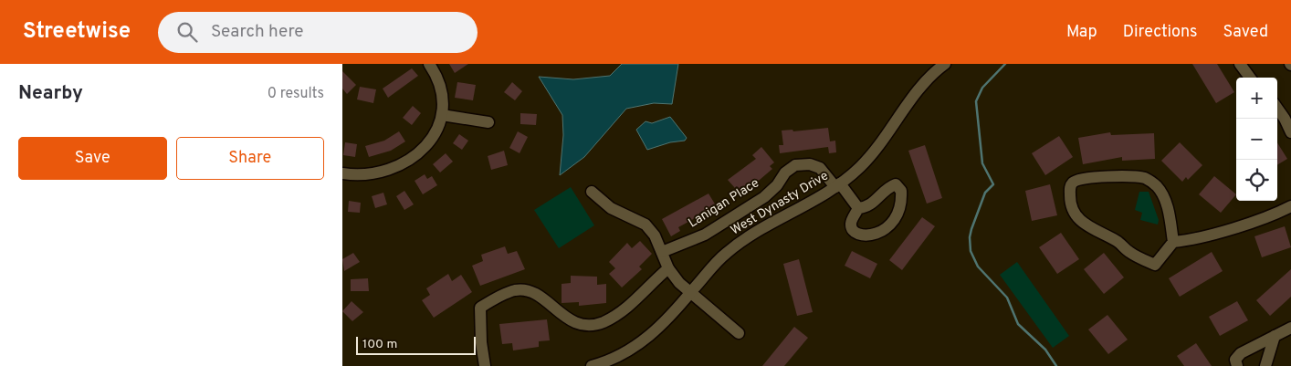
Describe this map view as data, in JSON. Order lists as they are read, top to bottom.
{
  "streets": {
    "street": ["Lanigan Place", "West Dynasty Drive"]
  },
  "crossings": [
    ["Lanigan Place", "West Dynasty Drive"]
  ],
  "scale_bar": "100 m",
  "page": {
    "header": "Streetwise",
    "search": "Search here",
    "nav": ["Map", "Directions", "Saved"],
    "heading": ["Nearby", "0 results"],
    "map_buttons": ["+", "−"],
    "buttons": ["Save", "Share"],
    "scale": "100 m"
  }
}
